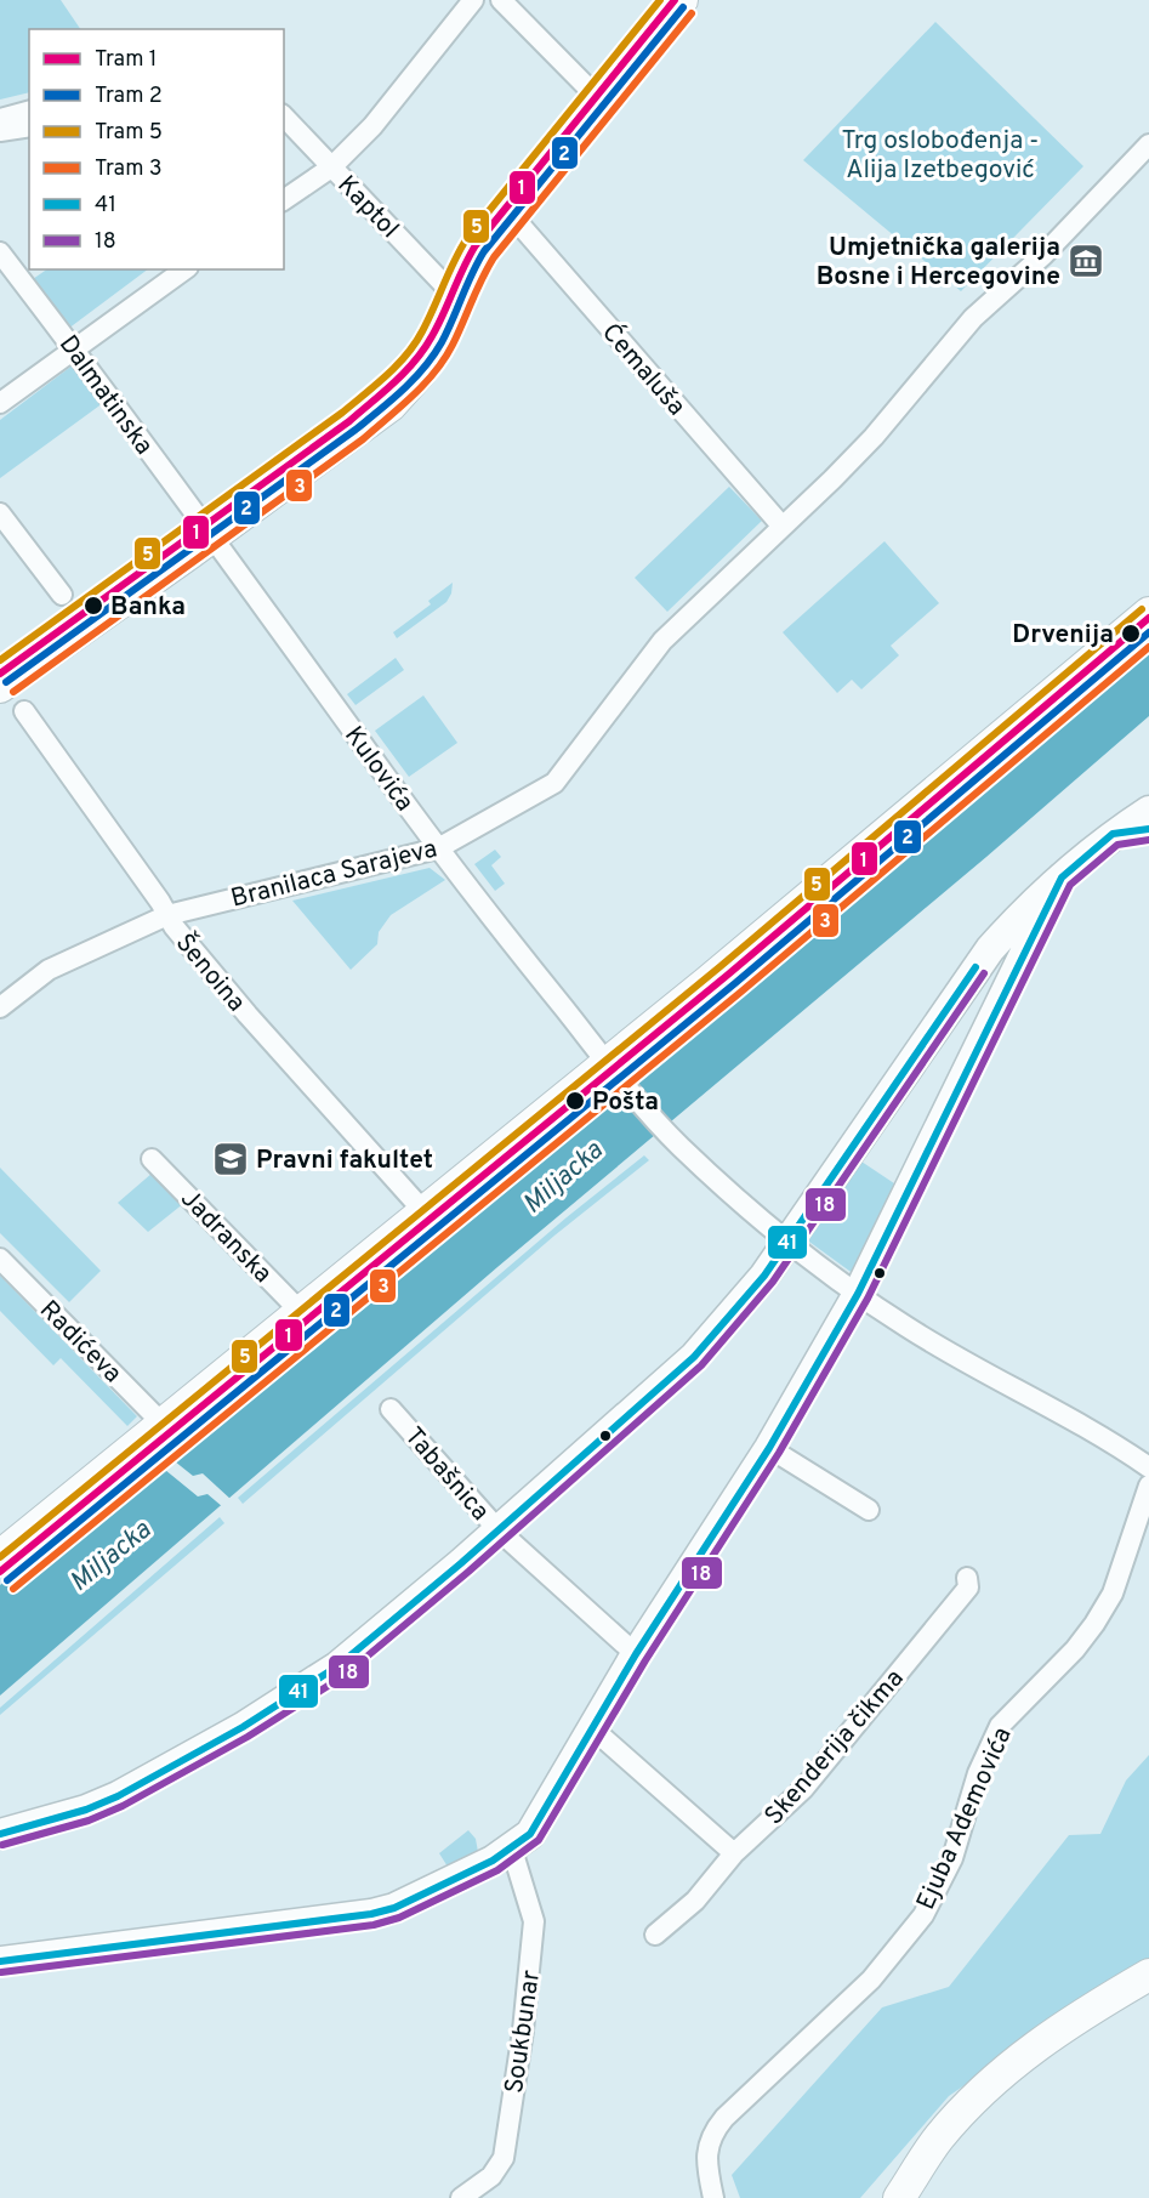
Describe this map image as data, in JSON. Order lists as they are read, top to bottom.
{
  "streets": {
    "street": [
      "Kaptol",
      "Ćemaluša",
      "Dalmatinska",
      "Kulovića",
      "Branilaca Sarajeva",
      "Šenoina",
      "Jadranska",
      "Radićeva",
      "Tabašnica",
      "Skenderija čikma",
      "Ejuba Ademovića",
      "Soukbunar"
    ]
  },
  "crossings": [
    ["Ćemaluša", "Branilaca Sarajeva"],
    ["Dalmatinska", "Kulovića"],
    ["Kulovića", "Branilaca Sarajeva"],
    ["Branilaca Sarajeva", "Šenoina"]
  ],
  "water": ["Miljacka"],
  "parks": ["Trg oslobođenja - Alija Izetbegović"],
  "places": {
    "museum": ["Umjetnička galerija Bosne i Hercegovine"],
    "other": ["Banka", "Drvenija", "Pošta"],
    "school or university": ["Pravni fakultet"]
  },
  "lines": [
    "tram line 1",
    "tram line 5",
    "tram line 2",
    "tram line 3",
    "transit line 41",
    "transit line 18"
  ],
  "legend": [
    "Tram 1",
    "Tram 2",
    "Tram 5",
    "Tram 3",
    "41",
    "18"
  ]
}
